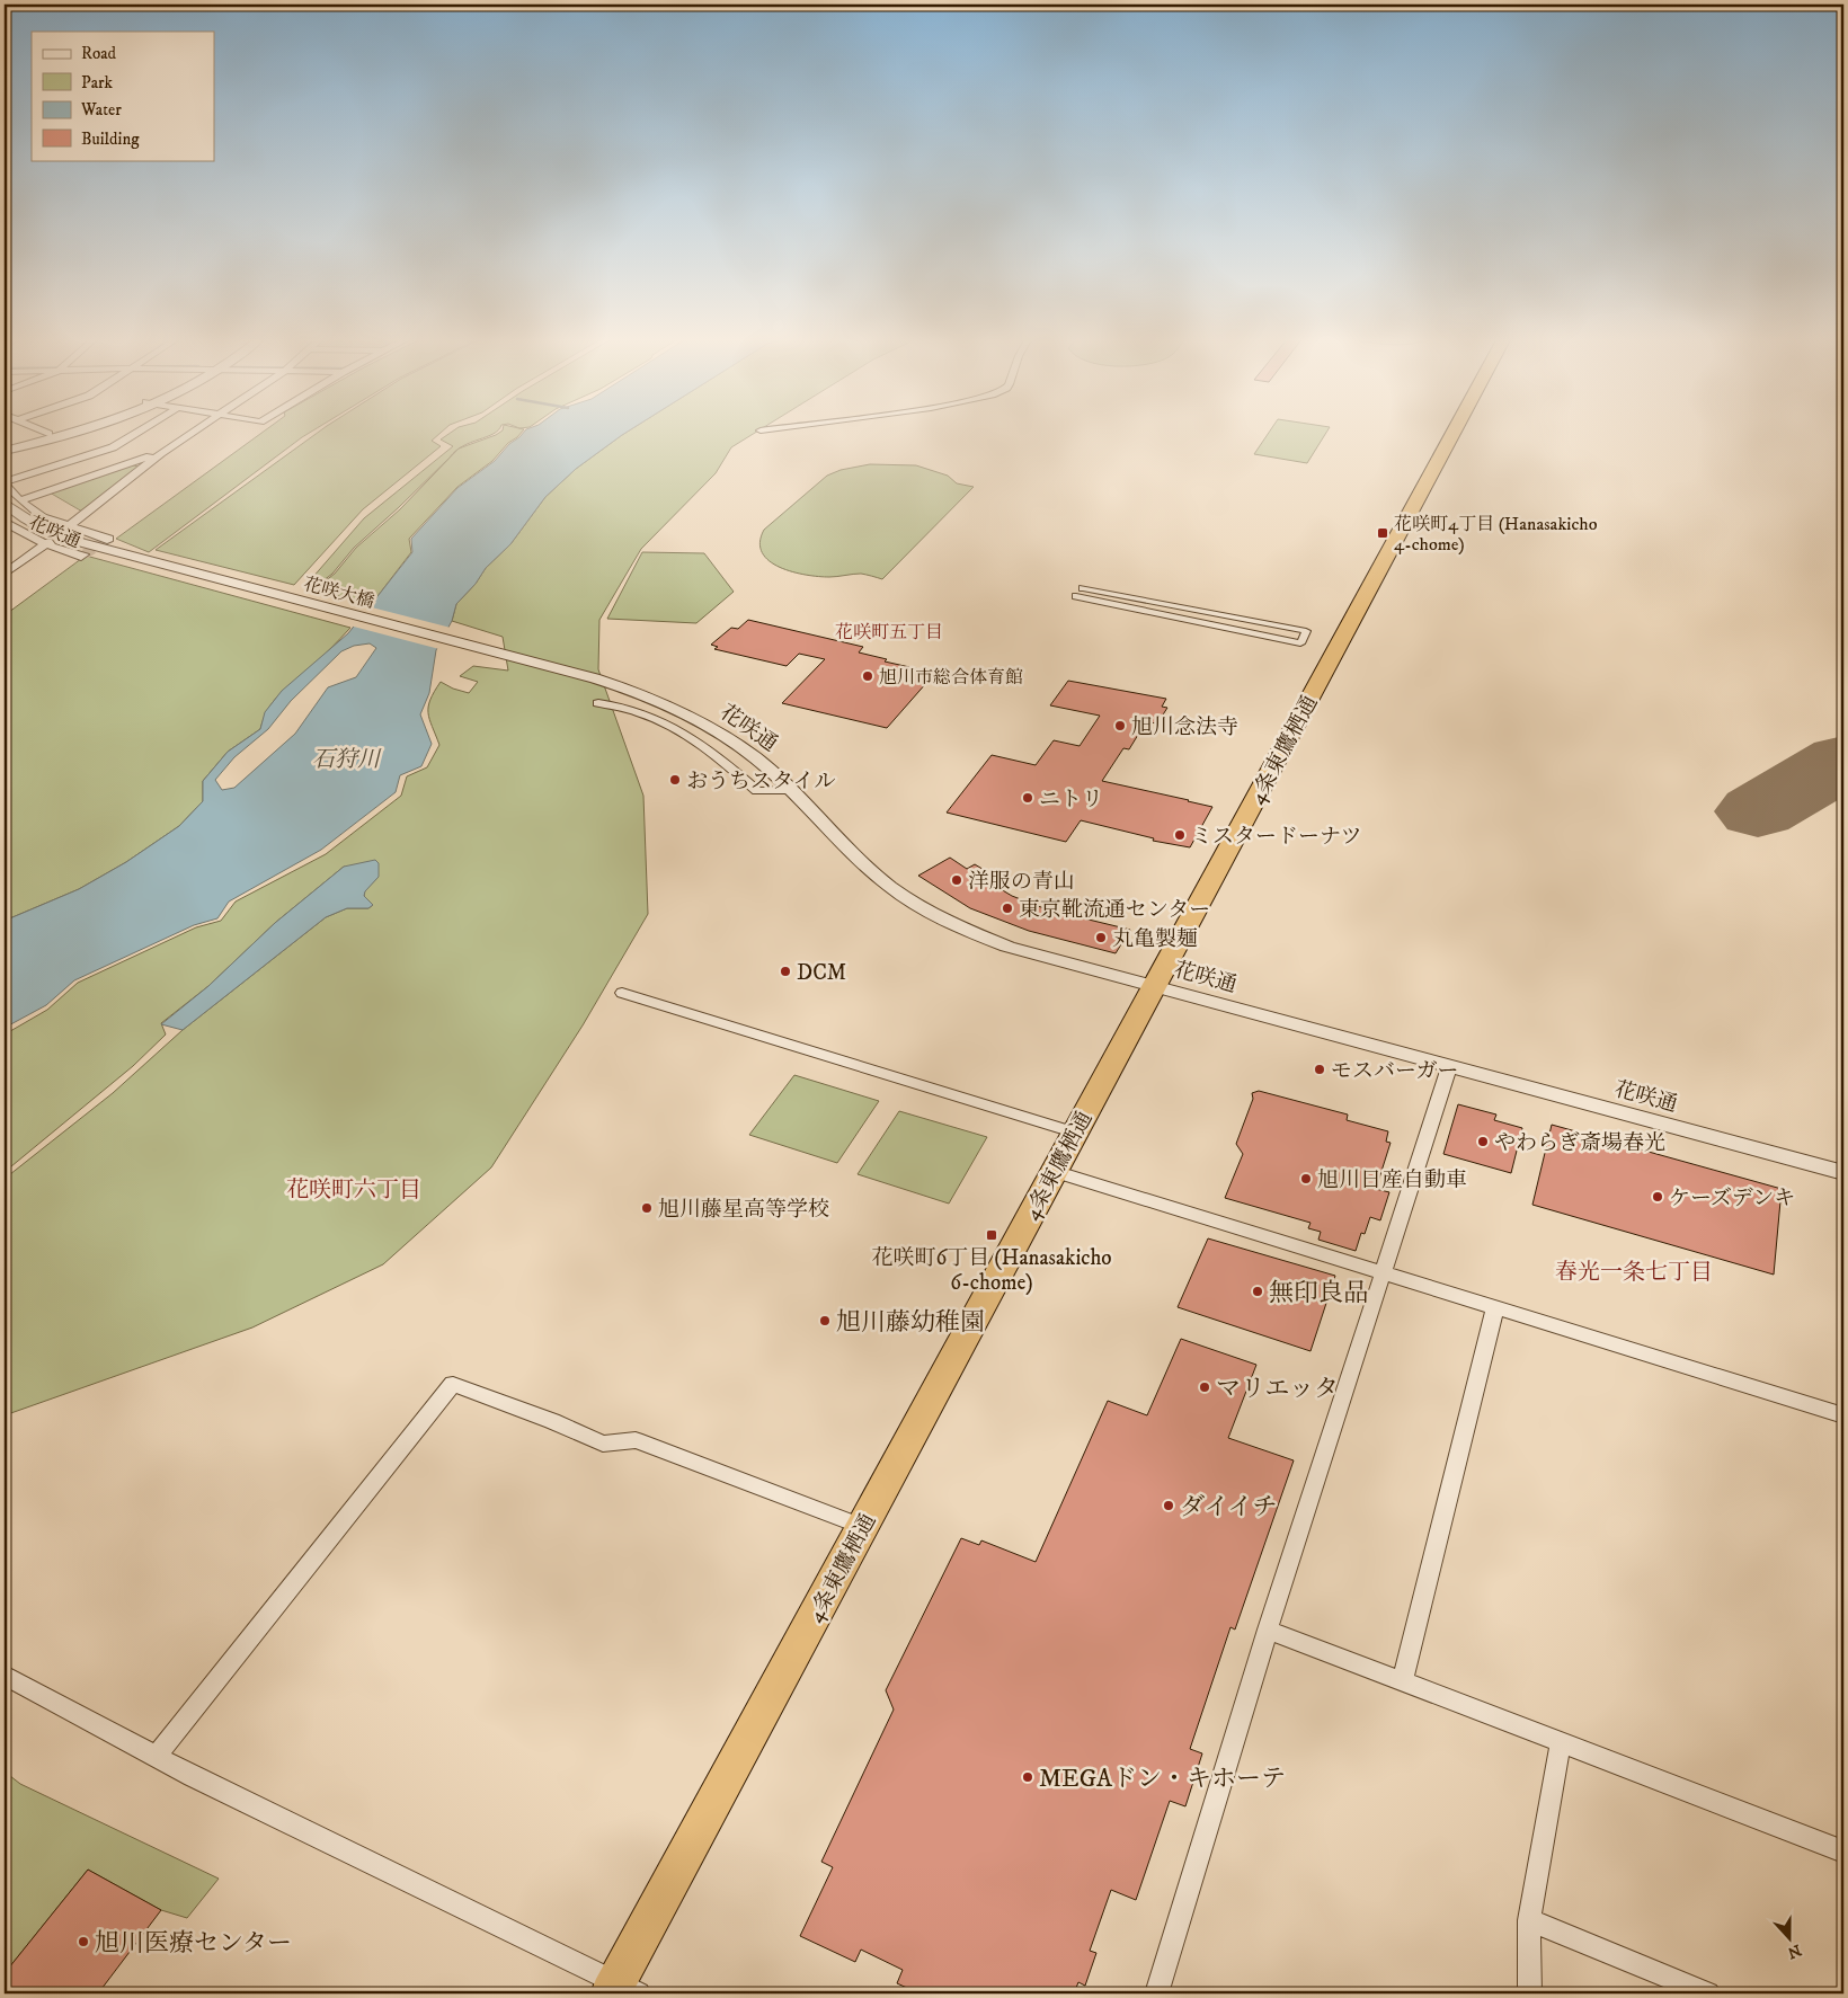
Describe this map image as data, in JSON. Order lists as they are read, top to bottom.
{
  "streets": {
    "highway": ["4条東鷹栖通"],
    "street": ["花咲通", "花咲大橋"]
  },
  "crossings": [
    ["花咲通", "花咲大橋"],
    ["花咲通", "4条東鷹栖通"]
  ],
  "districts": ["花咲町五丁目", "花咲町六丁目", "春光一条七丁目"],
  "water": ["石狩川"],
  "places": {
    "transit": ["花咲町4丁目 (Hanasakicho 4-chome)", "花咲町6丁目 (Hanasakicho 6-chome)"],
    "other": [
      "旭川市総合体育館",
      "旭川念法寺",
      "おうちスタイル",
      "ニトリ",
      "ミスタードーナツ",
      "洋服の青山",
      "東京靴流通センター",
      "丸亀製麺",
      "DCM",
      "モスバーガー",
      "やわらぎ斎場春光",
      "旭川日産自動車",
      "ケーズデンキ",
      "旭川藤星高等学校",
      "無印良品",
      "旭川藤幼稚園",
      "マリエッタ",
      "ダイイチ",
      "MEGAドン・キホーテ",
      "旭川医療センター"
    ]
  },
  "legend": [
    "Road",
    "Park",
    "Water",
    "Building"
  ],
  "north": "bottom"
}
